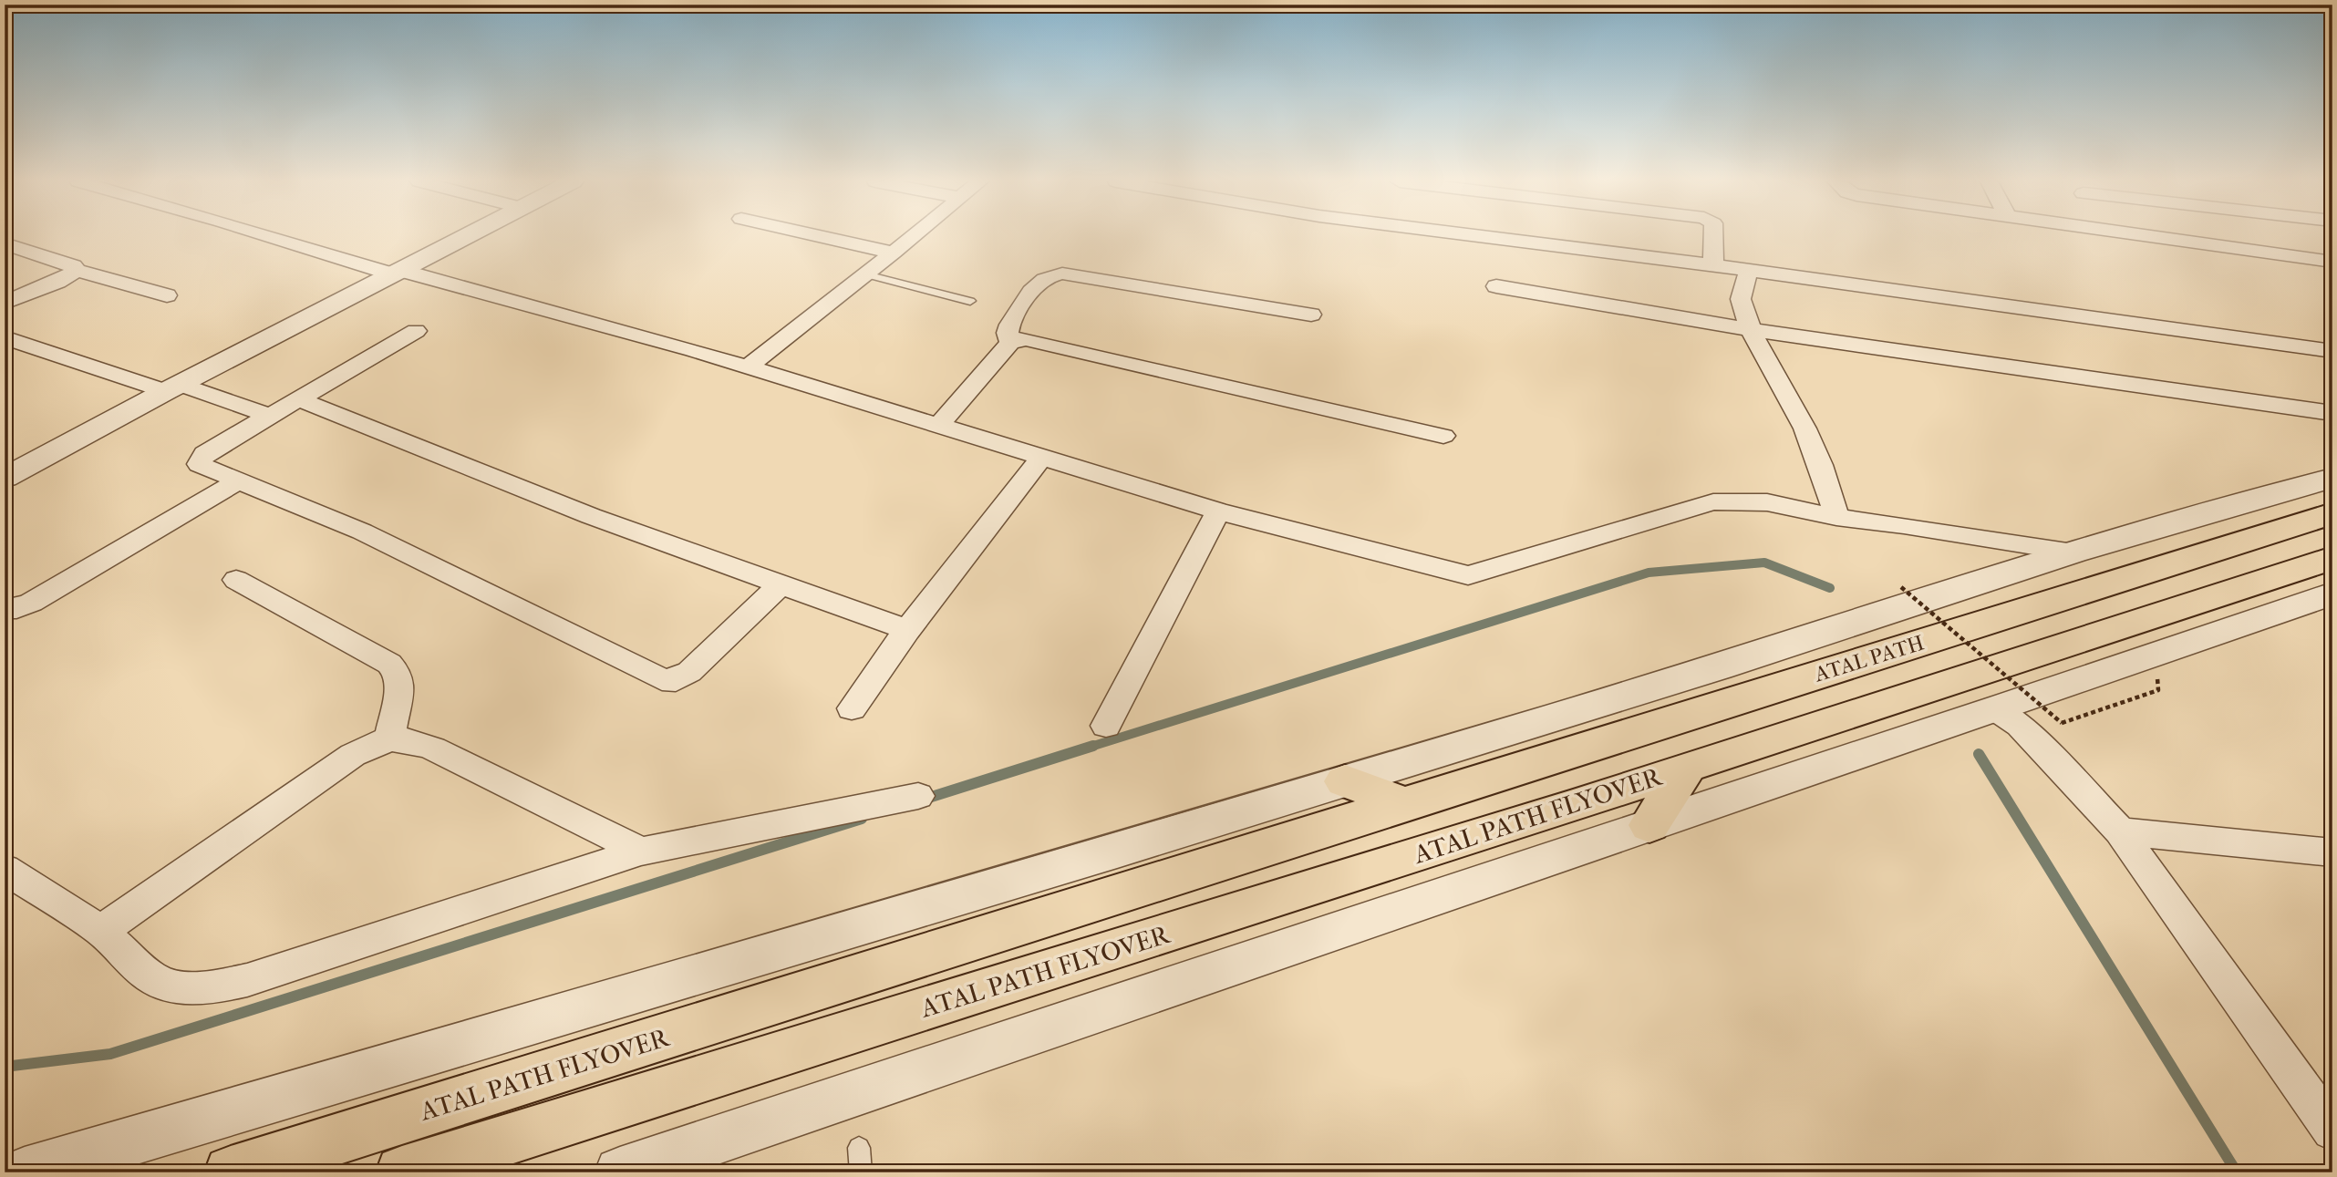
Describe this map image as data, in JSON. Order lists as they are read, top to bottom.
{
  "streets": {
    "main road": ["ATAL PATH", "ATAL PATH FLYOVER"]
  },
  "crossings": [
    ["ATAL PATH", "ATAL PATH FLYOVER"]
  ]
}
